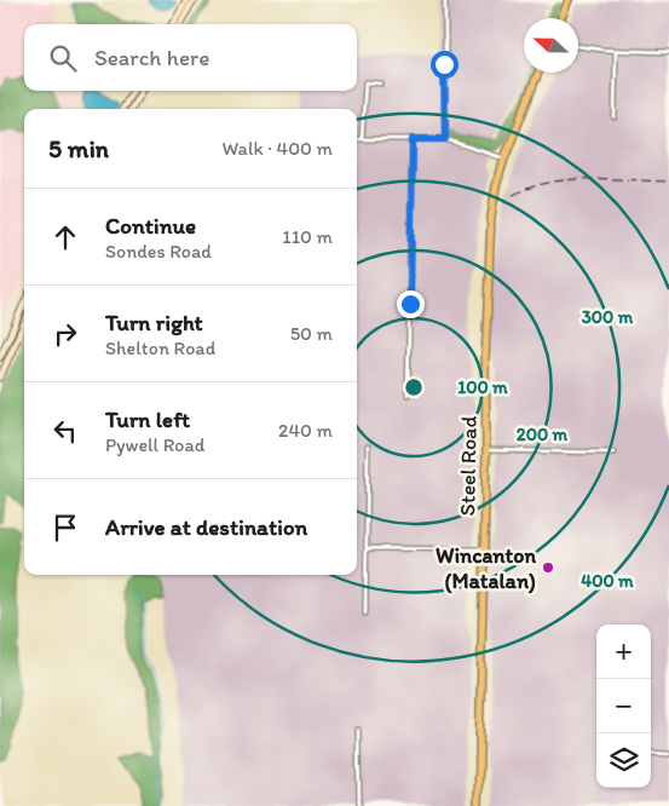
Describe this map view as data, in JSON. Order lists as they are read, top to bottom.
{
  "streets": {
    "main road": ["Steel Road"]
  },
  "places": ["Wincanton (Matalan)"],
  "north": "left",
  "page": {
    "search": "Search here",
    "heading": ["5 min", "Walk · 400 m"],
    "list": [
      ["Continue", "Sondes Road", "110 m"],
      ["Turn right", "Shelton Road", "50 m"],
      ["Turn left", "Pywell Road", "240 m"],
      "Arrive at destination"
    ],
    "map_buttons": ["+", "−"]
  },
  "rings": [
    "300 m",
    "100 m",
    "200 m",
    "400 m"
  ]
}
